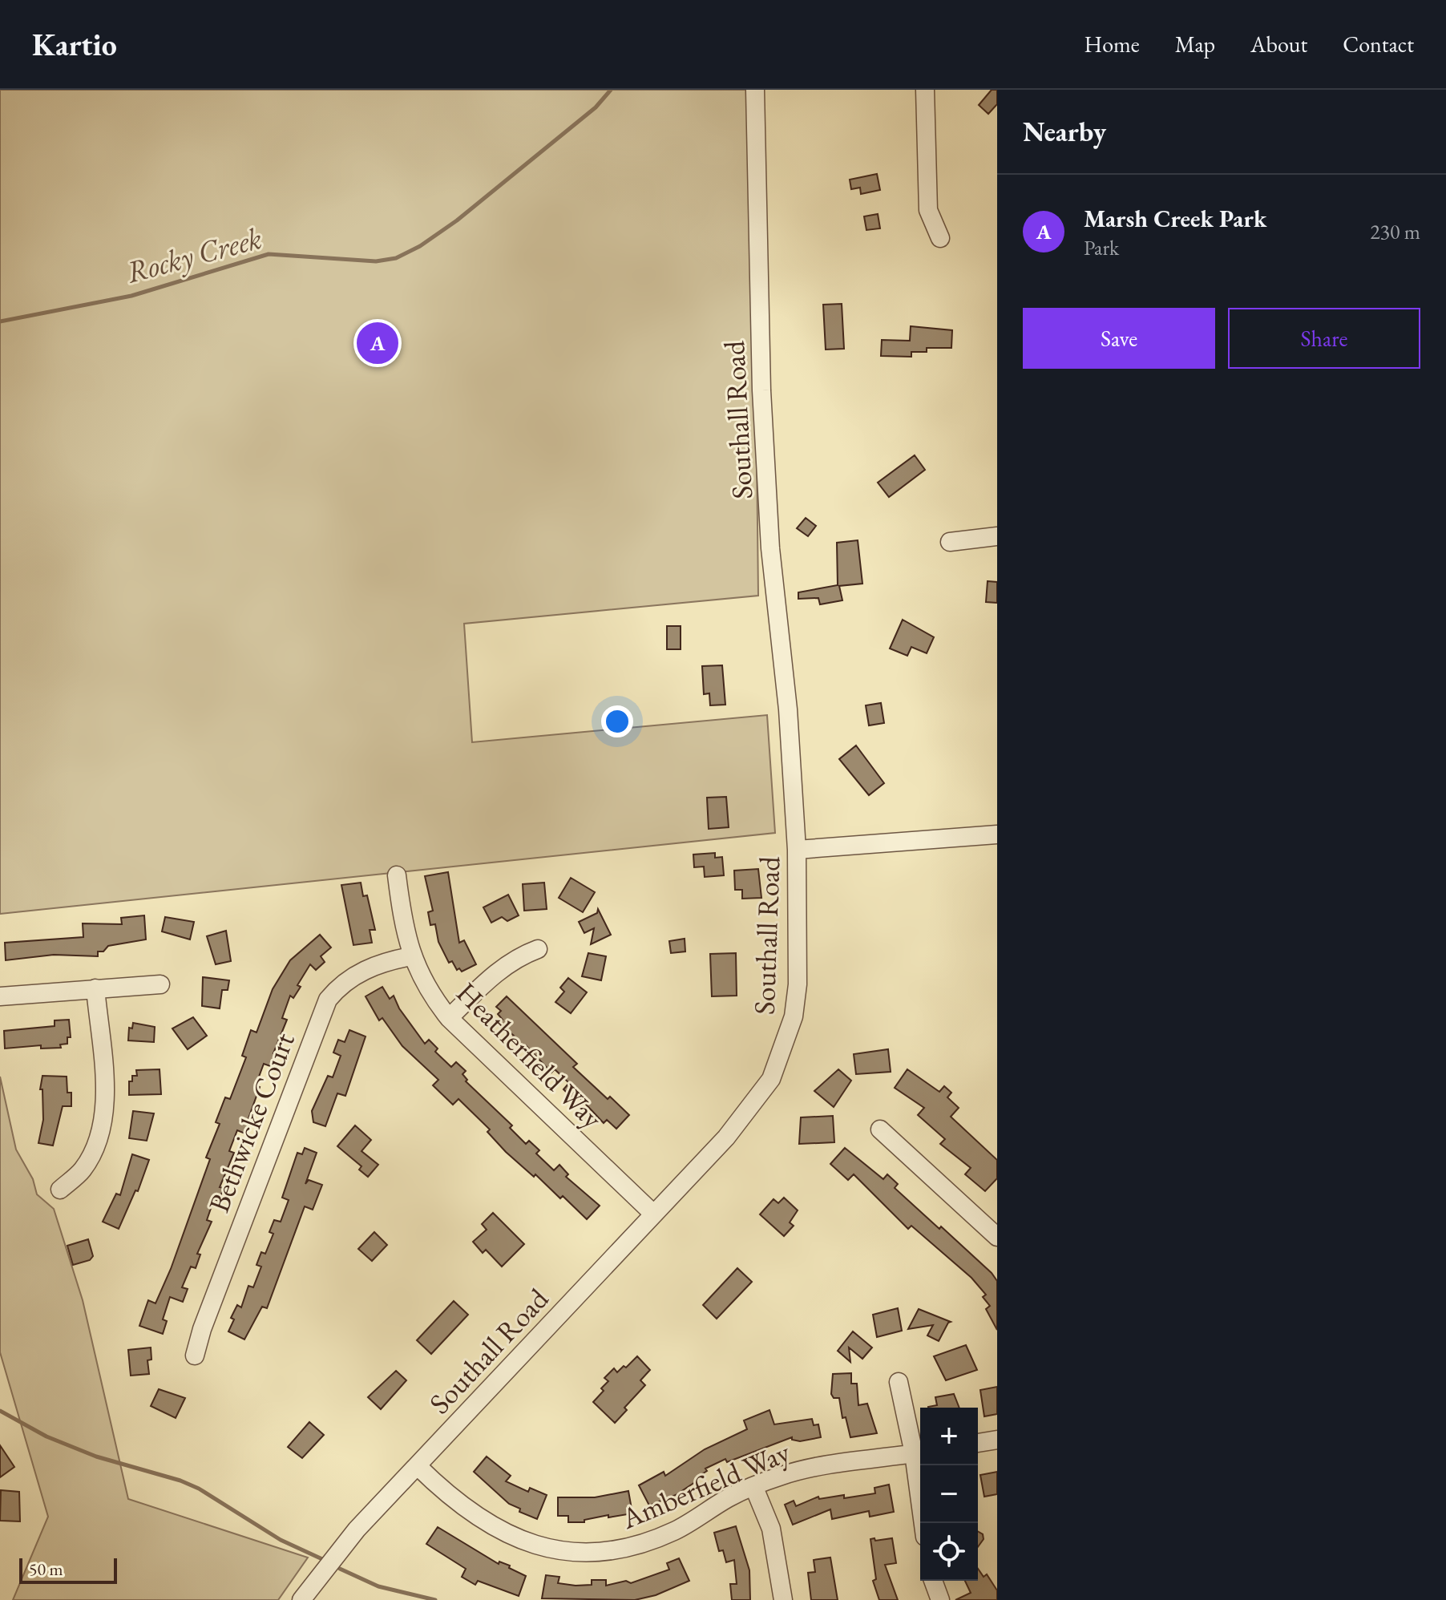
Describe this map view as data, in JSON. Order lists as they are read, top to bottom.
{
  "streets": {
    "street": [
      "Southall Road",
      "Heatherfield Way",
      "Bethwicke Court",
      "Amberfield Way"
    ]
  },
  "crossings": [
    ["Southall Road", "Heatherfield Way"],
    ["Southall Road", "Amberfield Way"],
    ["Heatherfield Way", "Bethwicke Court"]
  ],
  "water": ["Rocky Creek"],
  "scale_bar": "50 m",
  "page": {
    "header": "Kartio",
    "nav": [
      "Home",
      "Map",
      "About",
      "Contact"
    ],
    "heading": "Nearby",
    "list": [
      {
        "mark": "A",
        "name": "Marsh Creek Park",
        "note": "Park",
        "value": "230 m"
      }
    ],
    "buttons": ["Save", "Share"],
    "pins": "A",
    "map_buttons": ["+", "−"],
    "scale": "50 m"
  }
}
